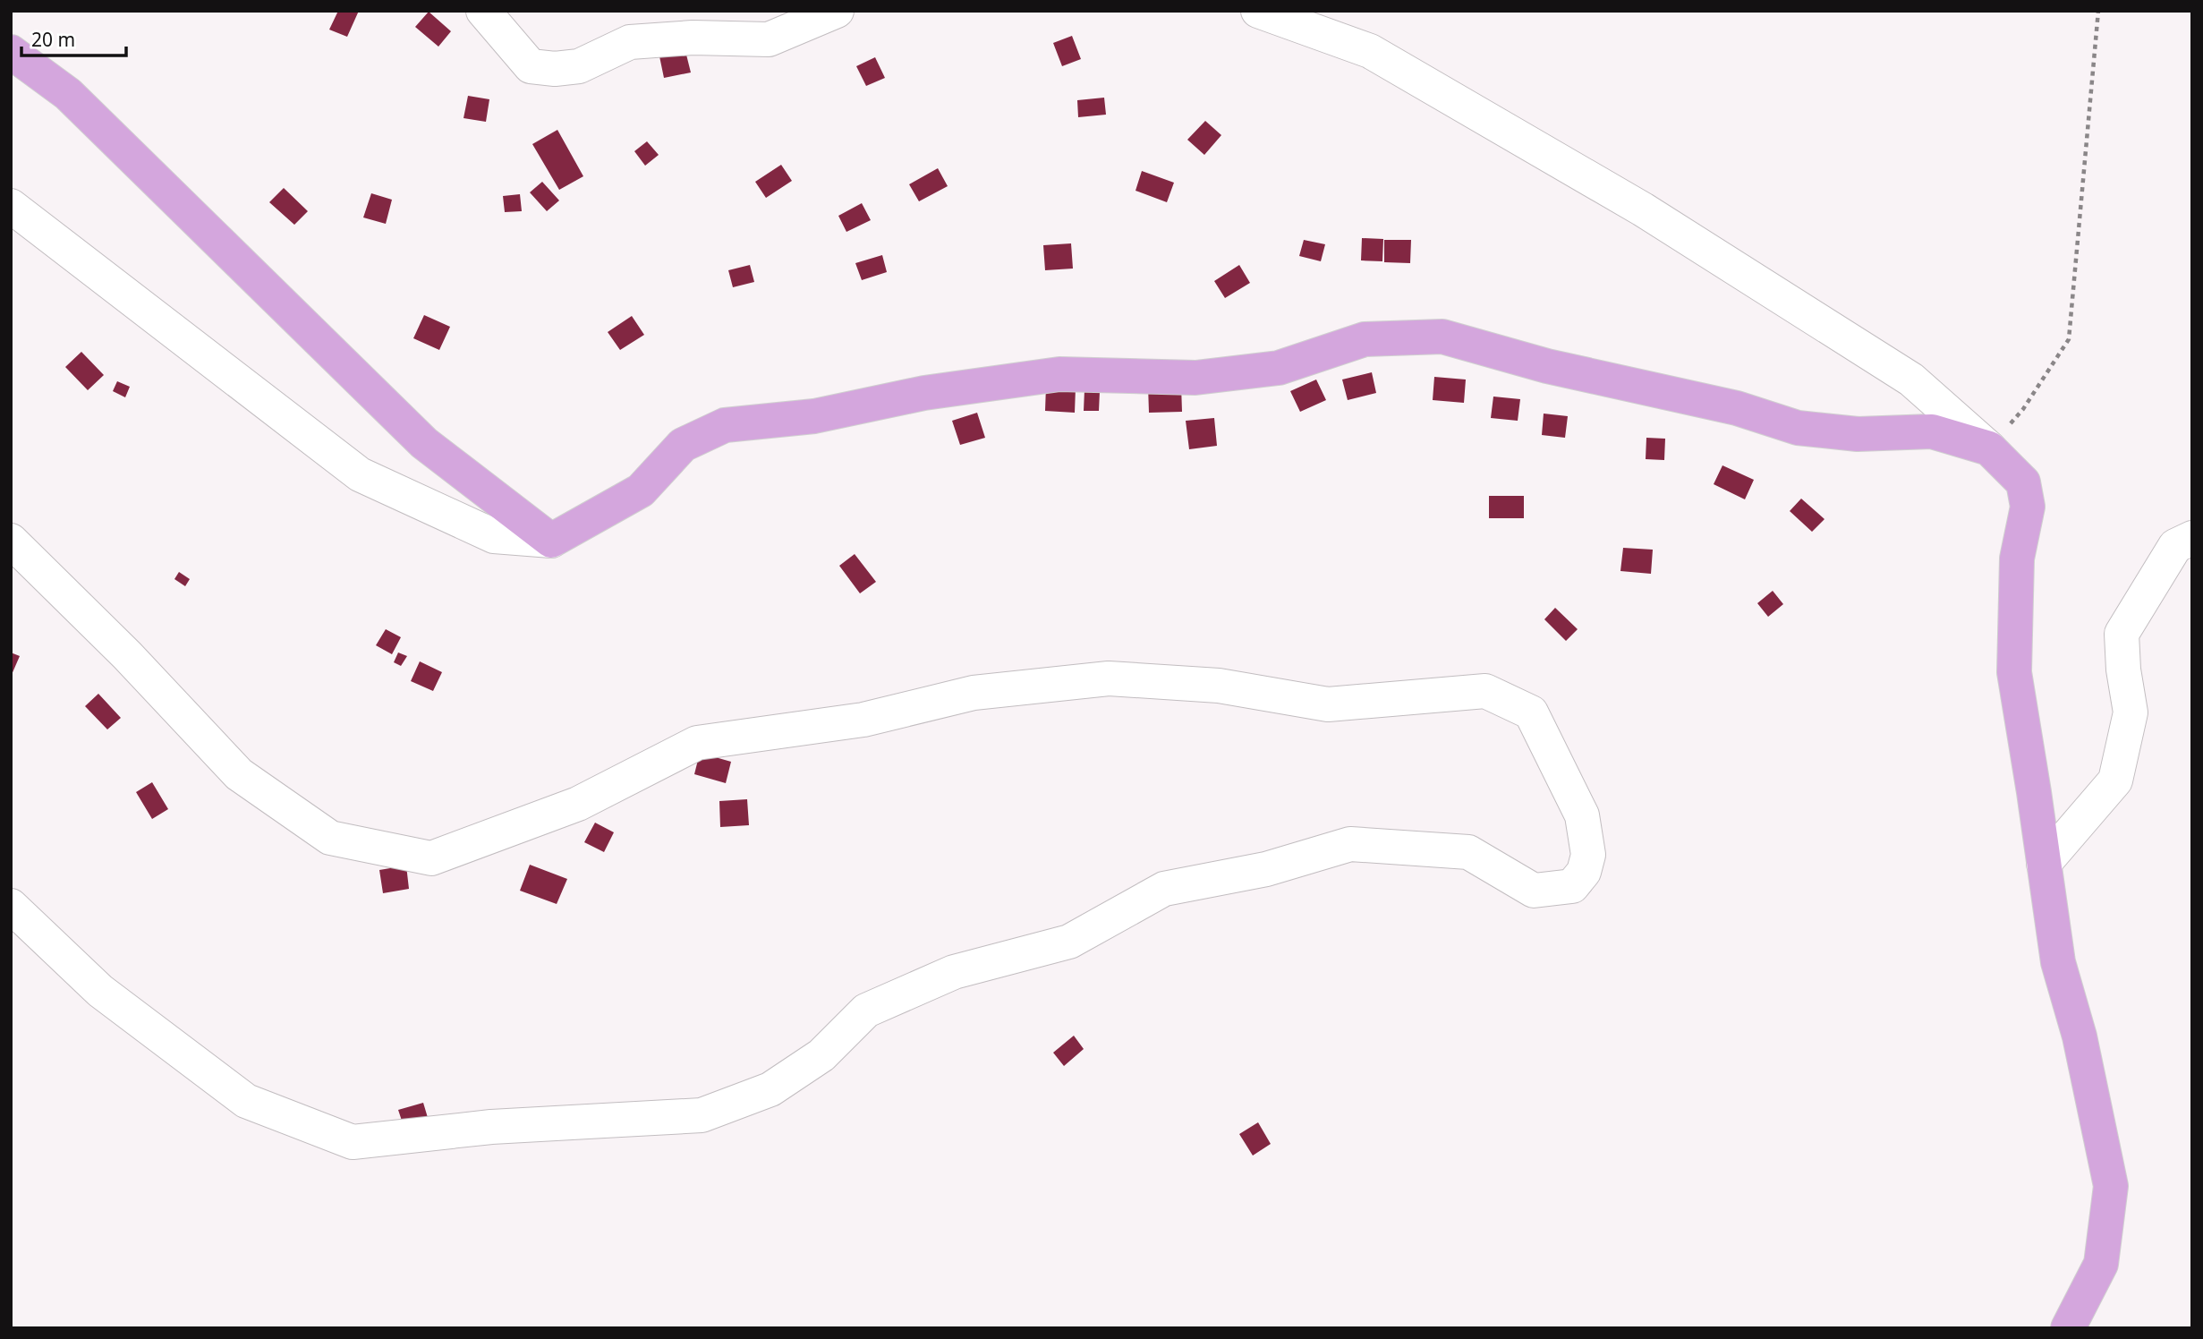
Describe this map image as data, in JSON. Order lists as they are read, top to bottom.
{
  "scale_bar": "20 m"
}
